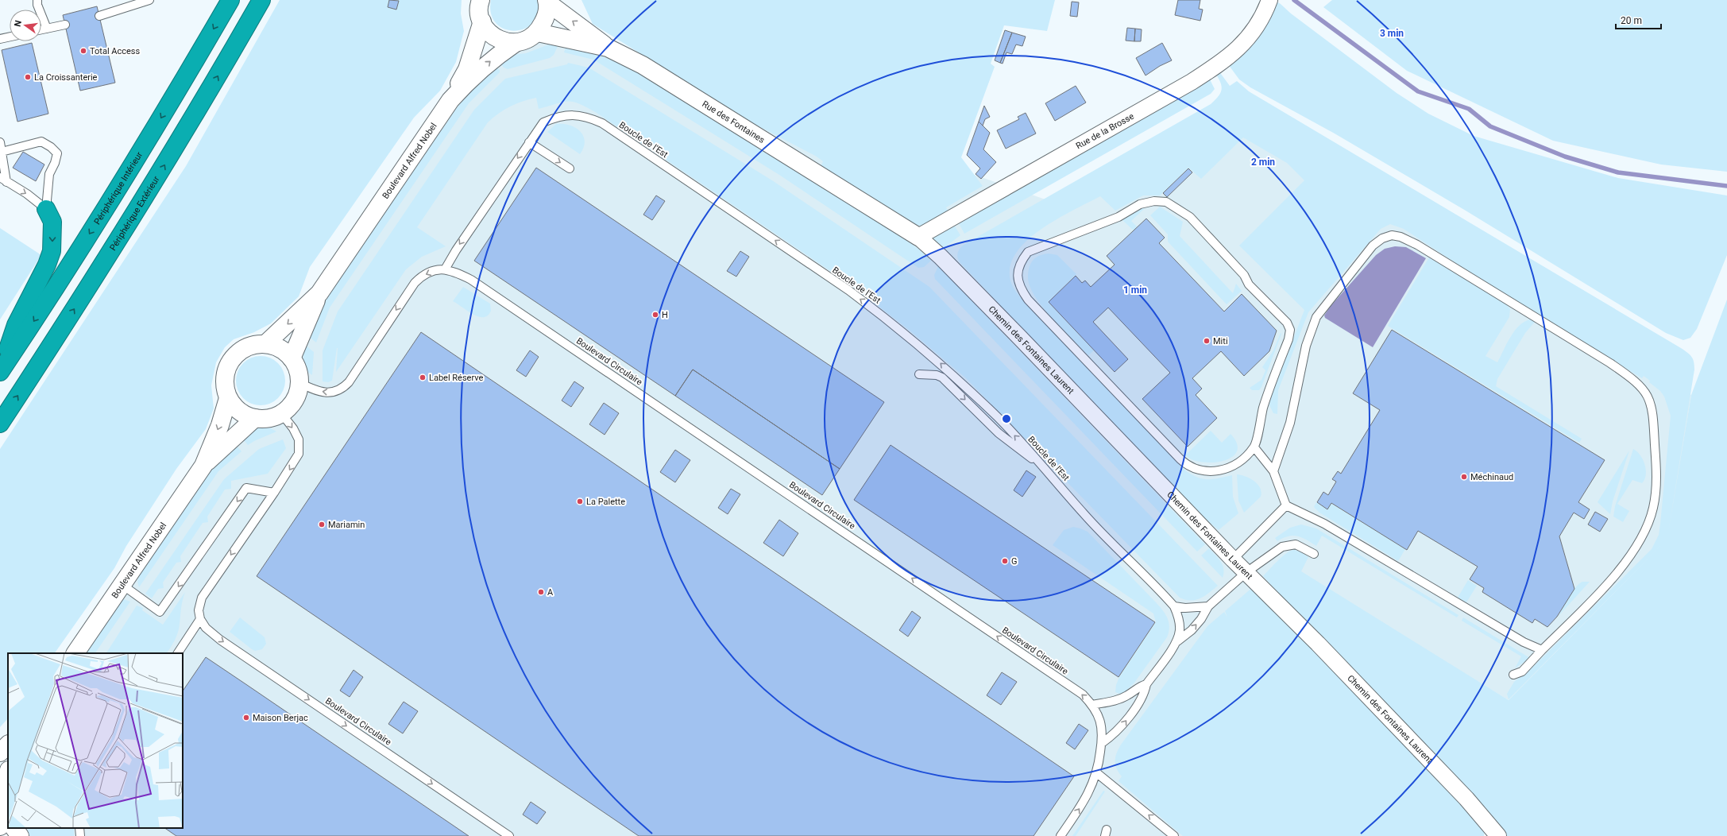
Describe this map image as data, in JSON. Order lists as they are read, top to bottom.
{
  "streets": {
    "highway": ["Périphérique Intérieur", "Périphérique Extérieur"],
    "main road": ["Rue des Fontaines", "Boulevard Alfred Nobel"],
    "street": ["Rue de la Brosse", "Chemin des Fontaines Laurent"],
    "lane": ["Boucle de l'Est", "Boulevard Circulaire"]
  },
  "crossings": [
    ["Rue des Fontaines", "Rue de la Brosse"],
    ["Rue des Fontaines", "Chemin des Fontaines Laurent"],
    ["Rue de la Brosse", "Chemin des Fontaines Laurent"],
    ["Boucle de l'Est", "Boulevard Circulaire"],
    ["Boulevard Alfred Nobel", "Boulevard Circulaire"]
  ],
  "places": [
    "Total Access",
    "La Croissanterie",
    "H",
    "Miti",
    "Label Réserve",
    "Méchinaud",
    "La Palette",
    "Mariamin",
    "G",
    "A",
    "Maison Berjac"
  ],
  "scale_bar": "20 m",
  "north": "left",
  "rings": ["3 min", "2 min", "1 min"]
}
